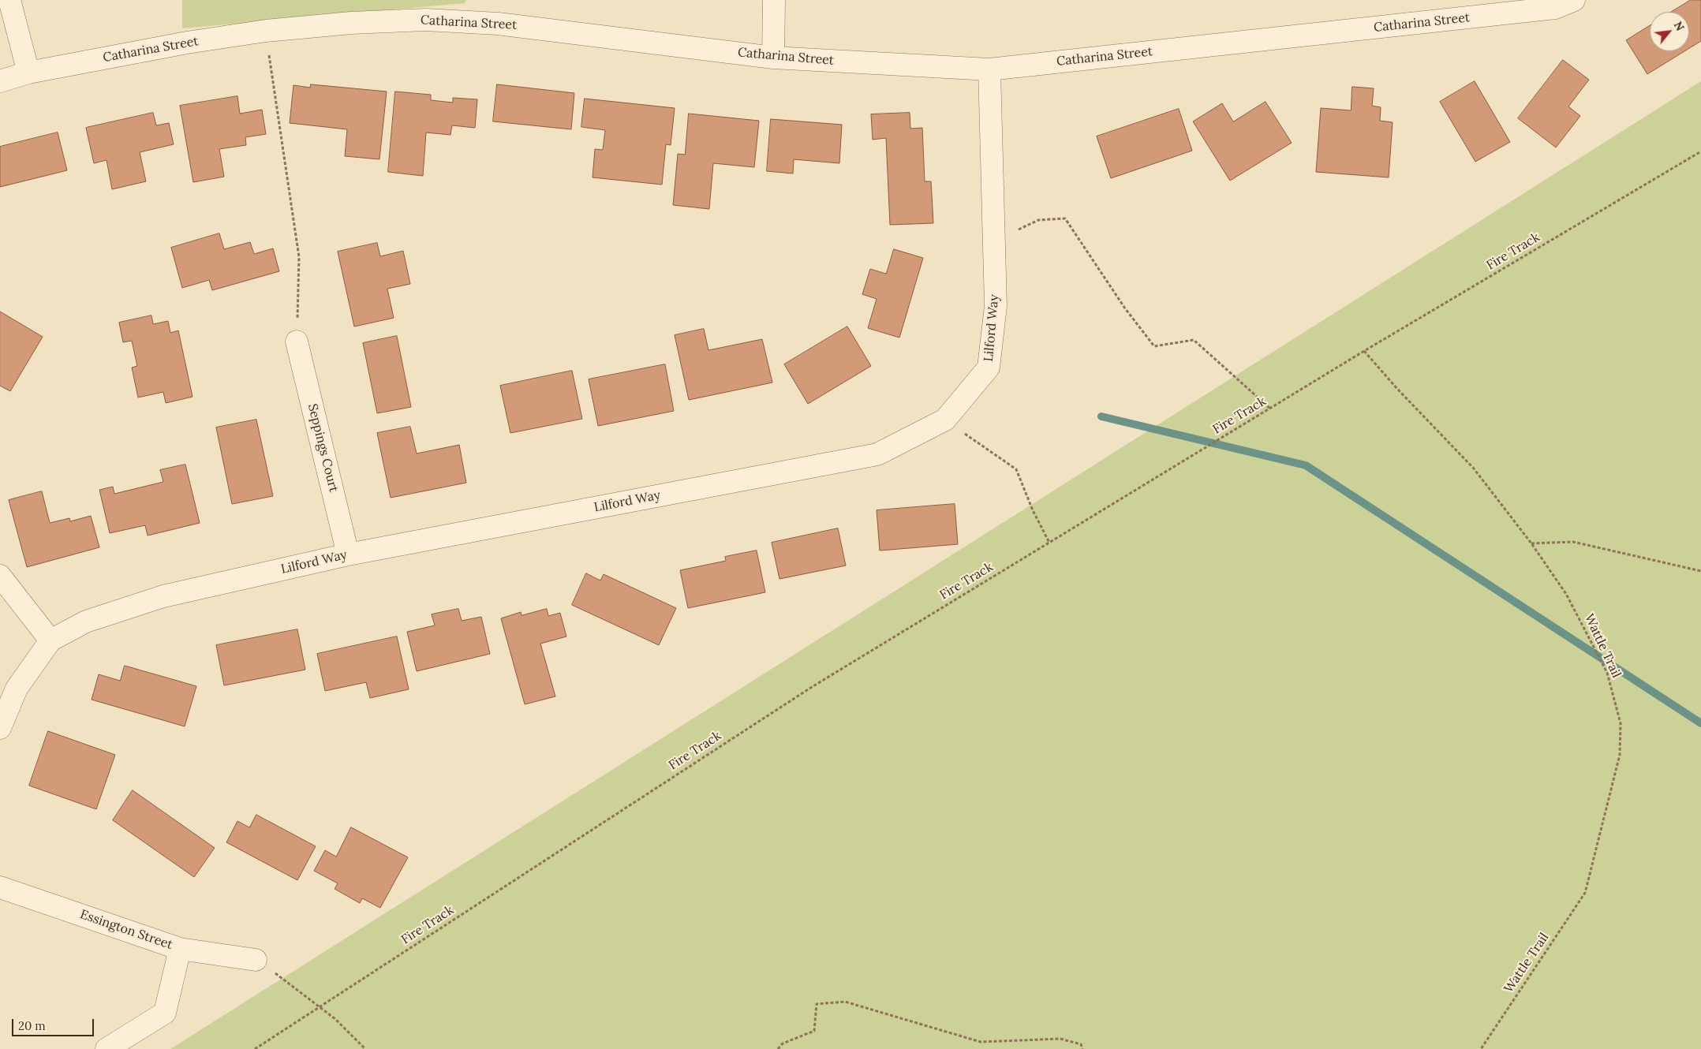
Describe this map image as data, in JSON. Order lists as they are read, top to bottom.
{
  "streets": {
    "street": [
      "Catharina Street",
      "Lilford Way",
      "Seppings Court",
      "Essington Street"
    ],
    "path": ["Fire Track", "Wattle Trail"]
  },
  "crossings": [
    ["Catharina Street", "Lilford Way"],
    ["Fire Track", "Wattle Trail"],
    ["Lilford Way", "Seppings Court"]
  ],
  "scale_bar": "20 m",
  "north": "top right"
}
